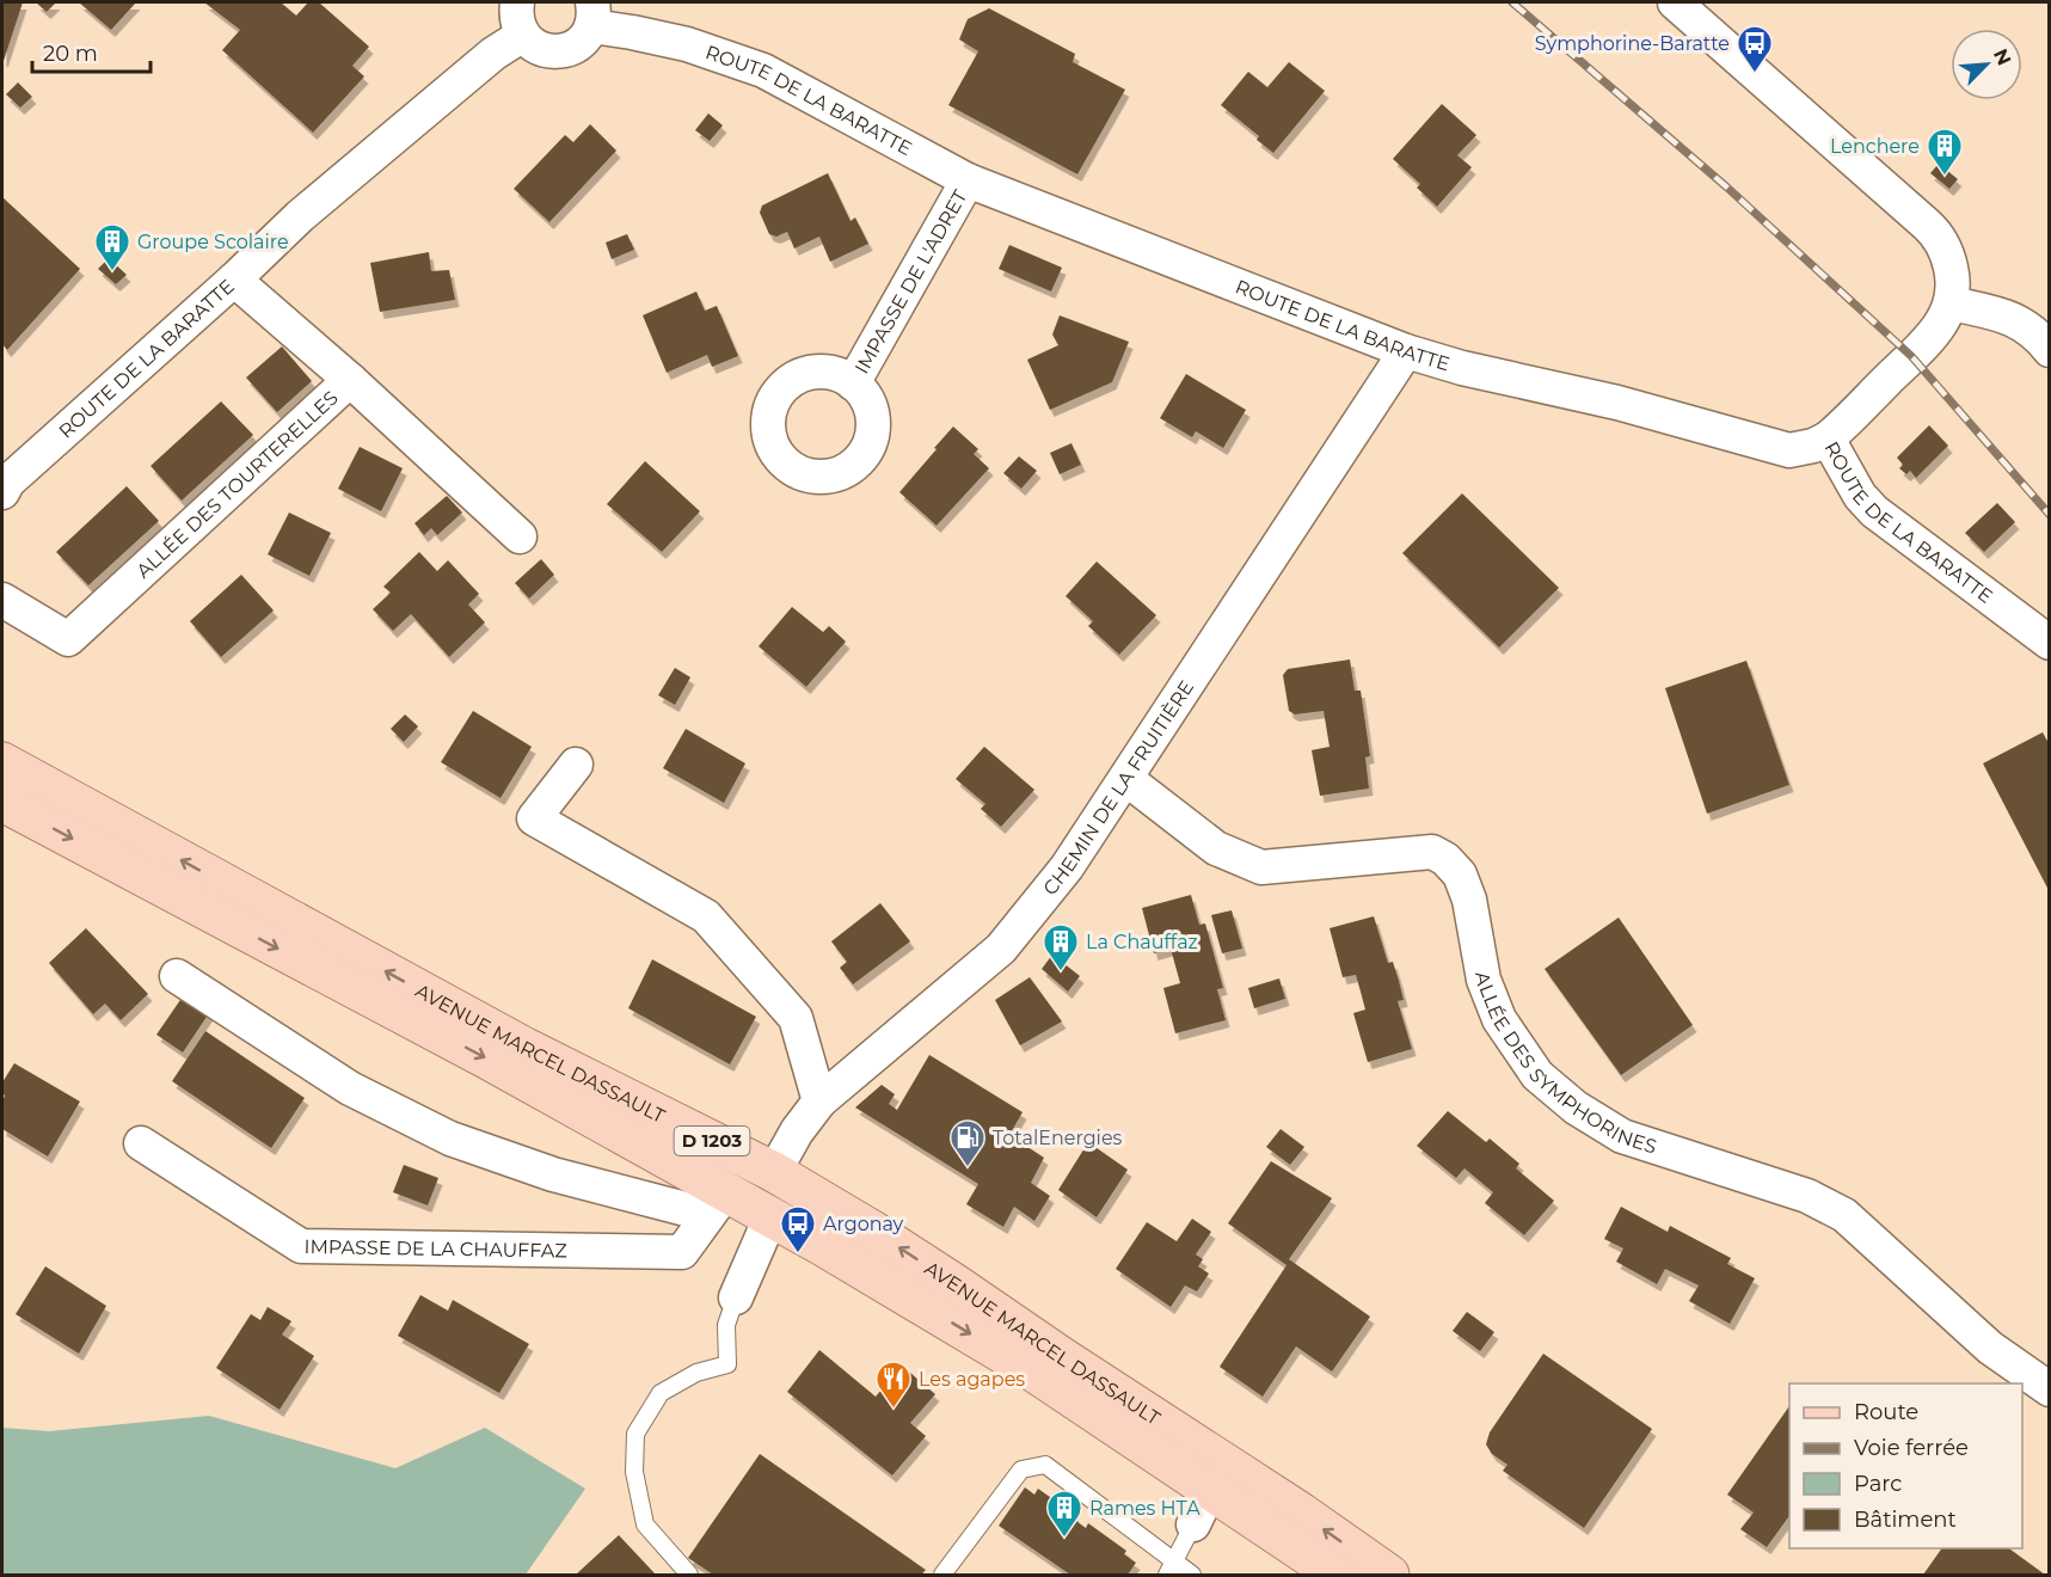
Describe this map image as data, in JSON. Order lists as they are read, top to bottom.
{
  "streets": {
    "main road": ["AVENUE MARCEL DASSAULT", "D 1203"],
    "street": [
      "ROUTE DE LA BARATTE",
      "IMPASSE DE L'ADRET",
      "ALLÉE DES TOURTERELLES",
      "CHEMIN DE LA FRUITIÈRE",
      "ALLÉE DES SYMPHORINES",
      "IMPASSE DE LA CHAUFFAZ"
    ]
  },
  "crossings": [
    ["ROUTE DE LA BARATTE", "IMPASSE DE L'ADRET"],
    ["ROUTE DE LA BARATTE", "ALLÉE DES TOURTERELLES"],
    ["ROUTE DE LA BARATTE", "CHEMIN DE LA FRUITIÈRE"],
    ["CHEMIN DE LA FRUITIÈRE", "AVENUE MARCEL DASSAULT"],
    ["CHEMIN DE LA FRUITIÈRE", "ALLÉE DES SYMPHORINES"],
    ["AVENUE MARCEL DASSAULT", "IMPASSE DE LA CHAUFFAZ"]
  ],
  "places": {
    "bus stop": ["Symphorine-Baratte", "Argonay"],
    "building": [
      "Lenchere",
      "Groupe Scolaire",
      "La Chauffaz",
      "Rames HTA"
    ],
    "fuel station": ["TotalEnergies"],
    "restaurant": ["Les agapes"]
  },
  "legend": [
    "Route",
    "Voie ferrée",
    "Parc",
    "Bâtiment"
  ],
  "scale_bar": "20 m",
  "north": "top right"
}
